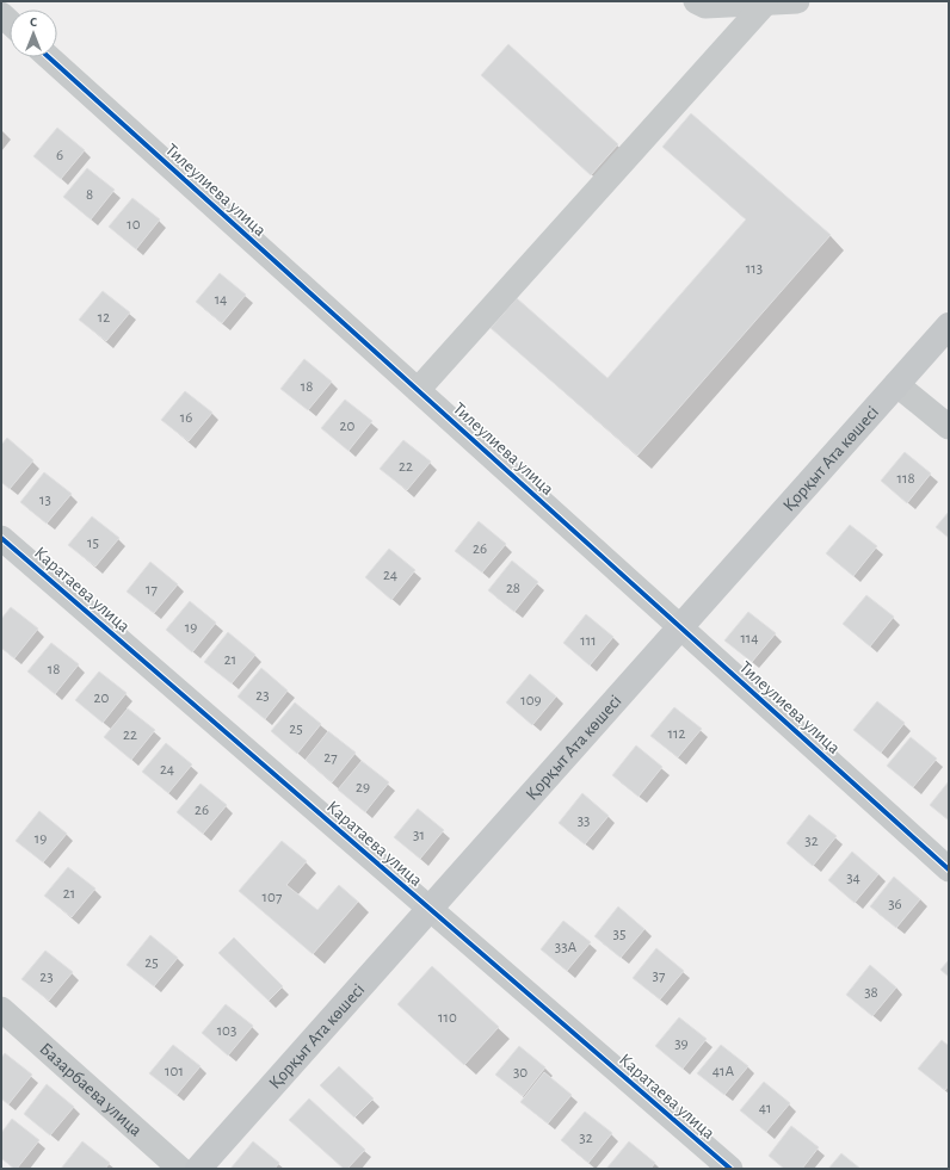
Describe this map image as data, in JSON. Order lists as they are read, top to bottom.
{
  "streets": {
    "main road": ["Қорқыт Ата көшесі"],
    "street": ["Тилеулиева улица", "Каратаева улица", "Базарбаева улица"]
  },
  "crossings": [
    ["Тилеулиева улица", "Қорқыт Ата көшесі"],
    ["Қорқыт Ата көшесі", "Каратаева улица"]
  ],
  "house_numbers": [
    "6",
    "8",
    "10",
    "113",
    "14",
    "12",
    "18",
    "16",
    "20",
    "22",
    "118",
    "13",
    "15",
    "26",
    "24",
    "28",
    "17",
    "19",
    "114",
    "111",
    "21",
    "18",
    "23",
    "20",
    "109",
    "25",
    "112",
    "22",
    "27",
    "24",
    "29",
    "26",
    "33",
    "31",
    "19",
    "32",
    "34",
    "21",
    "107",
    "36",
    "35",
    "33А",
    "25",
    "37",
    "23",
    "38",
    "110",
    "103",
    "39",
    "101",
    "41А",
    "30",
    "41",
    "32"
  ],
  "north": "top"
}
